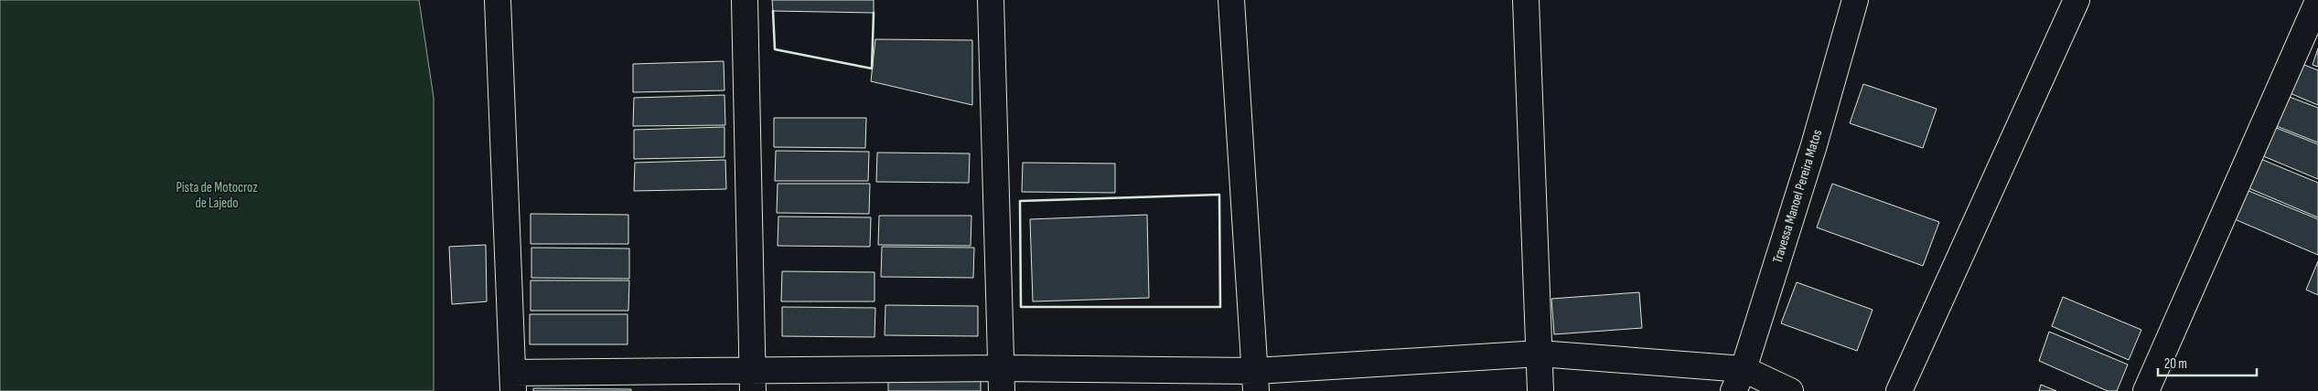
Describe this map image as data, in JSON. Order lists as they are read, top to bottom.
{
  "streets": {
    "street": ["Travessa Manoel Pereira Matos"]
  },
  "parks": ["Pista de Motocroz de Lajedo"],
  "scale_bar": "20 m"
}
